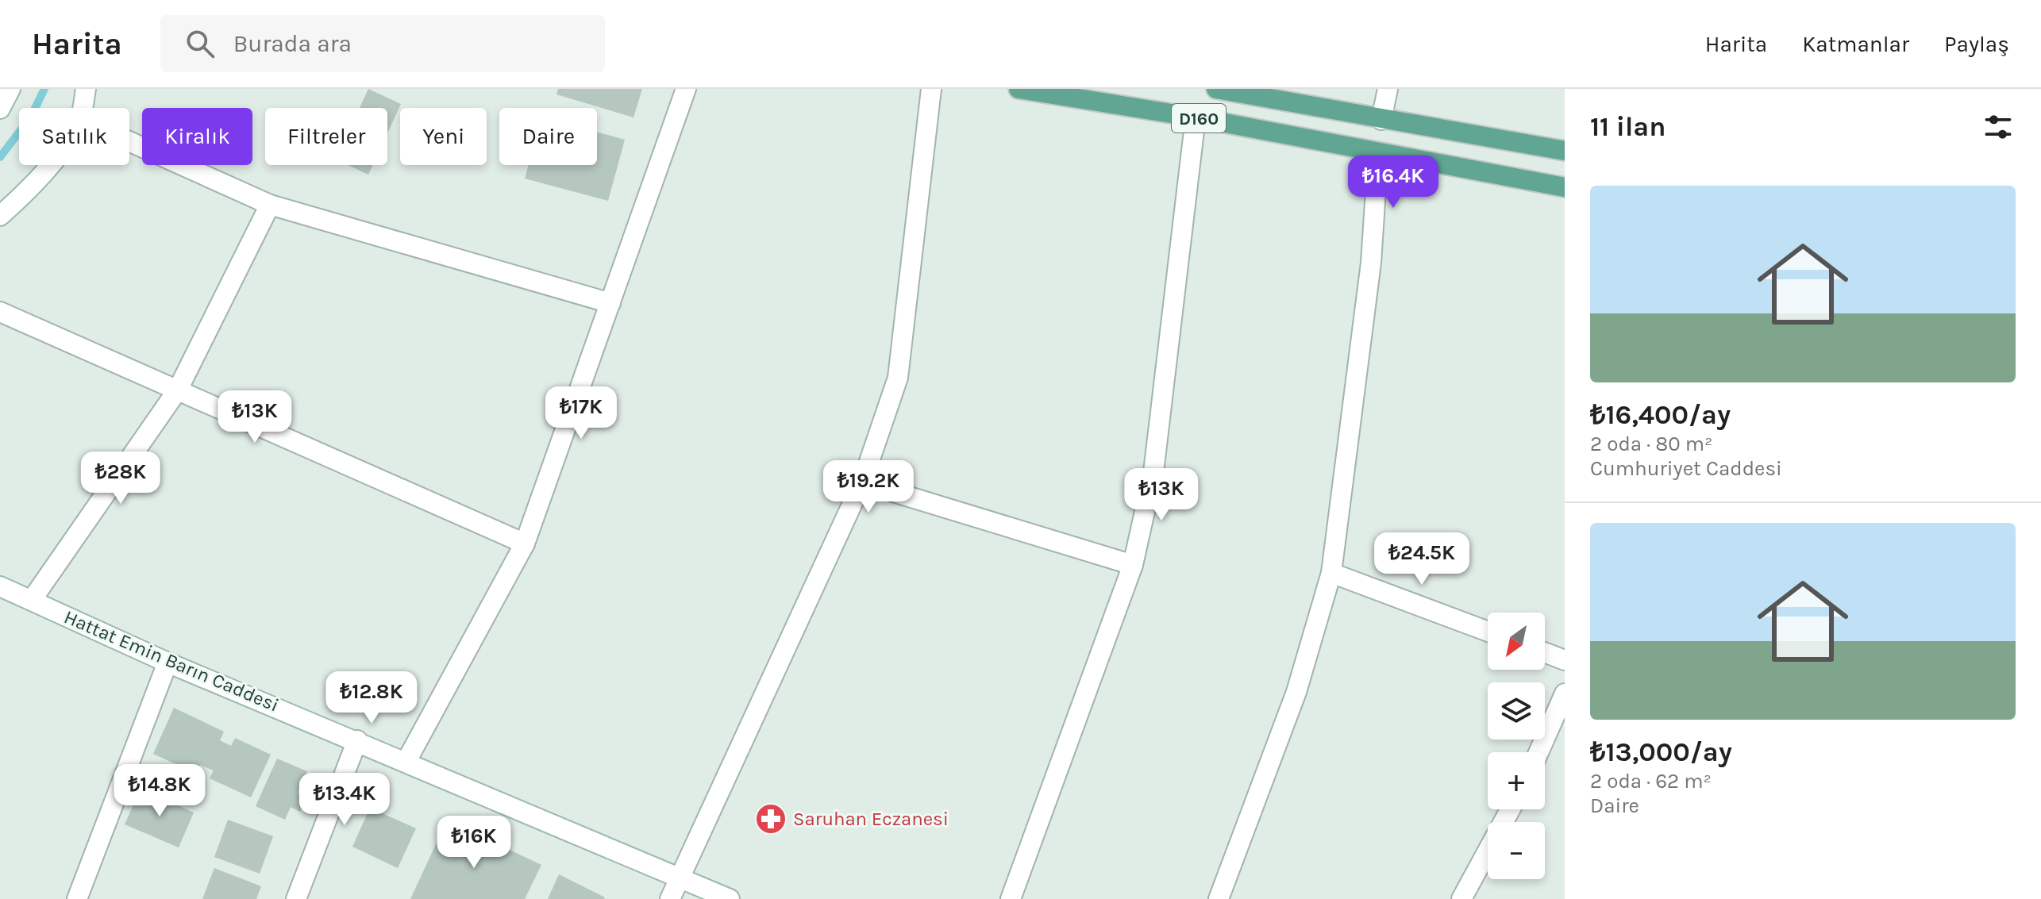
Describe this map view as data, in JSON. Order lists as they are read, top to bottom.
{
  "streets": {
    "main road": ["D160"],
    "street": ["Hattat Emin Barın Caddesi"]
  },
  "places": {
    "pharmacy": ["Saruhan Eczanesi"]
  },
  "north": "bottom left",
  "page": {
    "header": "Harita",
    "search": "Burada ara",
    "nav": ["Harita", "Katmanlar", "Paylaş"],
    "heading": "11 ilan",
    "chip": [
      "Satılık",
      "Kiralık",
      "Filtreler",
      "Yeni",
      "Daire"
    ],
    "price": [
      "₺16.4K",
      "₺17K",
      "₺13K",
      "₺28K",
      "₺19.2K",
      "₺13K",
      "₺24.5K",
      "₺12.8K",
      "₺14.8K",
      "₺13.4K",
      "₺16K"
    ],
    "list": [
      {
        "name": "₺16,400/ay",
        "note": "2 oda · 80 m² · Cumhuriyet Caddesi"
      },
      {
        "name": "₺13,000/ay",
        "note": "2 oda · 62 m² · Daire"
      }
    ],
    "map_buttons": ["+", "−"]
  }
}
